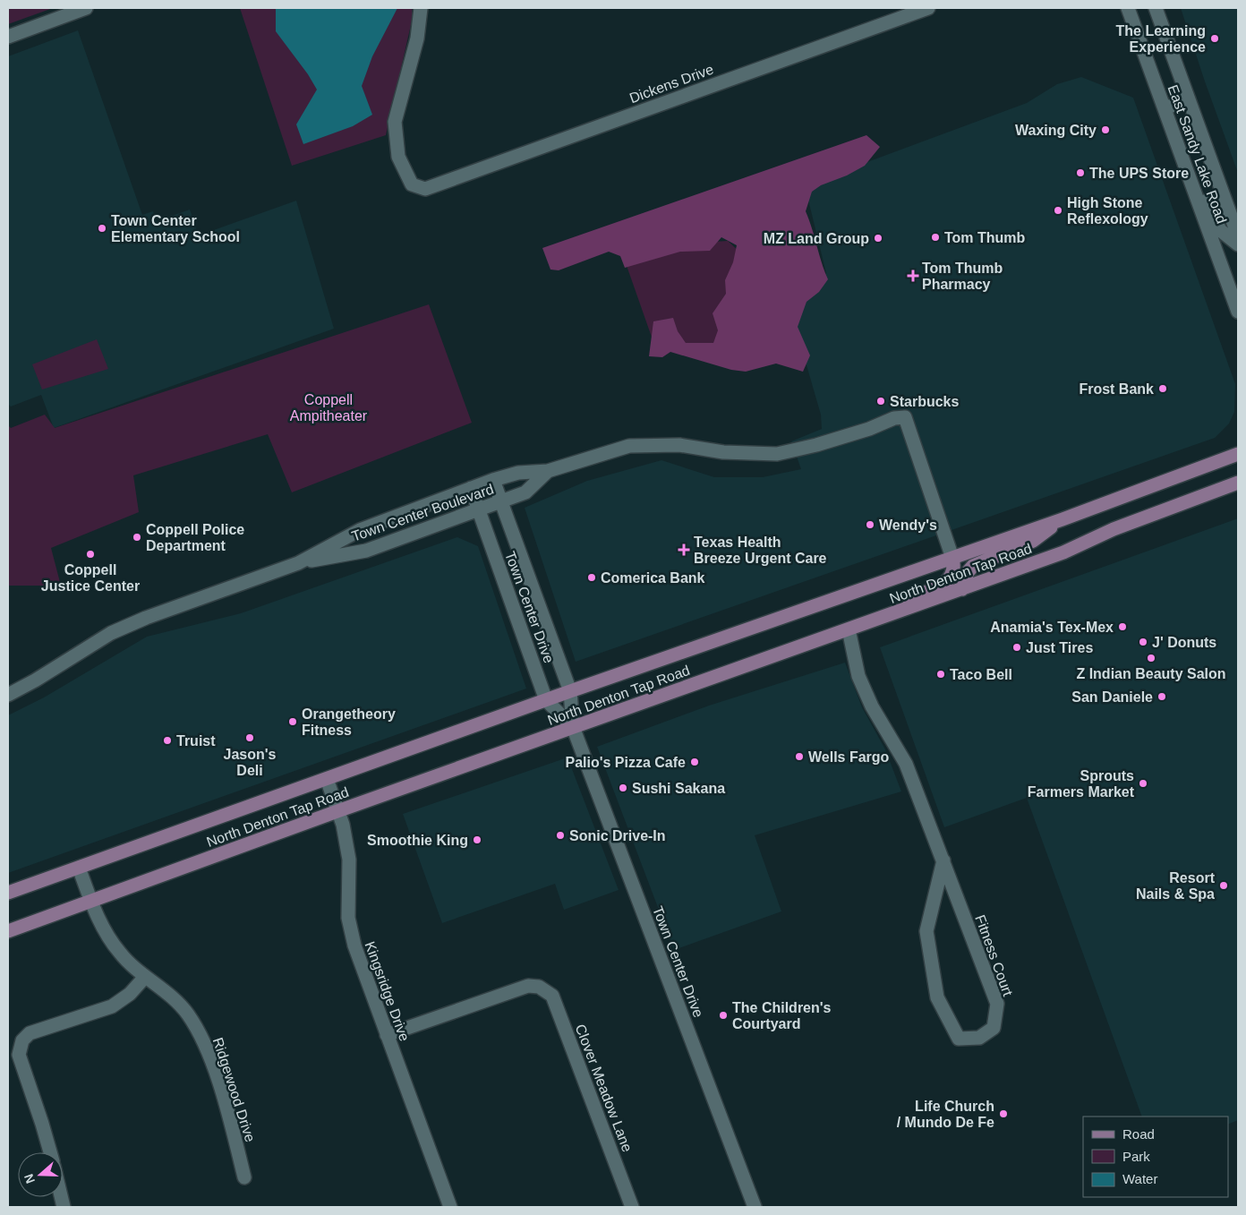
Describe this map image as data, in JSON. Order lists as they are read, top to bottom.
{
  "streets": {
    "main road": ["North Denton Tap Road"],
    "street": [
      "Dickens Drive",
      "East Sandy Lake Road",
      "Town Center Boulevard",
      "Town Center Drive",
      "Fitness Court",
      "Kingsridge Drive",
      "Clover Meadow Lane",
      "Ridgewood Drive"
    ]
  },
  "crossings": [
    ["Town Center Boulevard", "North Denton Tap Road"],
    ["Town Center Boulevard", "Town Center Drive"],
    ["North Denton Tap Road", "Town Center Drive"],
    ["North Denton Tap Road", "Fitness Court"],
    ["North Denton Tap Road", "Kingsridge Drive"],
    ["North Denton Tap Road", "Ridgewood Drive"],
    ["Kingsridge Drive", "Clover Meadow Lane"]
  ],
  "parks": ["Coppell Ampitheater"],
  "places": {
    "other": [
      "The Learning Experience",
      "Waxing City",
      "The UPS Store",
      "High Stone Reflexology",
      "Town Center Elementary School",
      "Tom Thumb",
      "MZ Land Group",
      "Frost Bank",
      "Starbucks",
      "Wendy's",
      "Coppell Police Department",
      "Coppell Justice Center",
      "Comerica Bank",
      "Anamia's Tex-Mex",
      "J' Donuts",
      "Just Tires",
      "Z Indian Beauty Salon",
      "Taco Bell",
      "San Daniele",
      "Orangetheory Fitness",
      "Jason's Deli",
      "Truist",
      "Wells Fargo",
      "Palio's Pizza Cafe",
      "Sprouts Farmers Market",
      "Sushi Sakana",
      "Sonic Drive-In",
      "Smoothie King",
      "Resort Nails & Spa",
      "The Children's Courtyard",
      "Life Church / Mundo De Fe"
    ],
    "health": ["Tom Thumb Pharmacy", "Texas Health Breeze Urgent Care"]
  },
  "legend": ["Road", "Park", "Water"],
  "north": "left"
}
